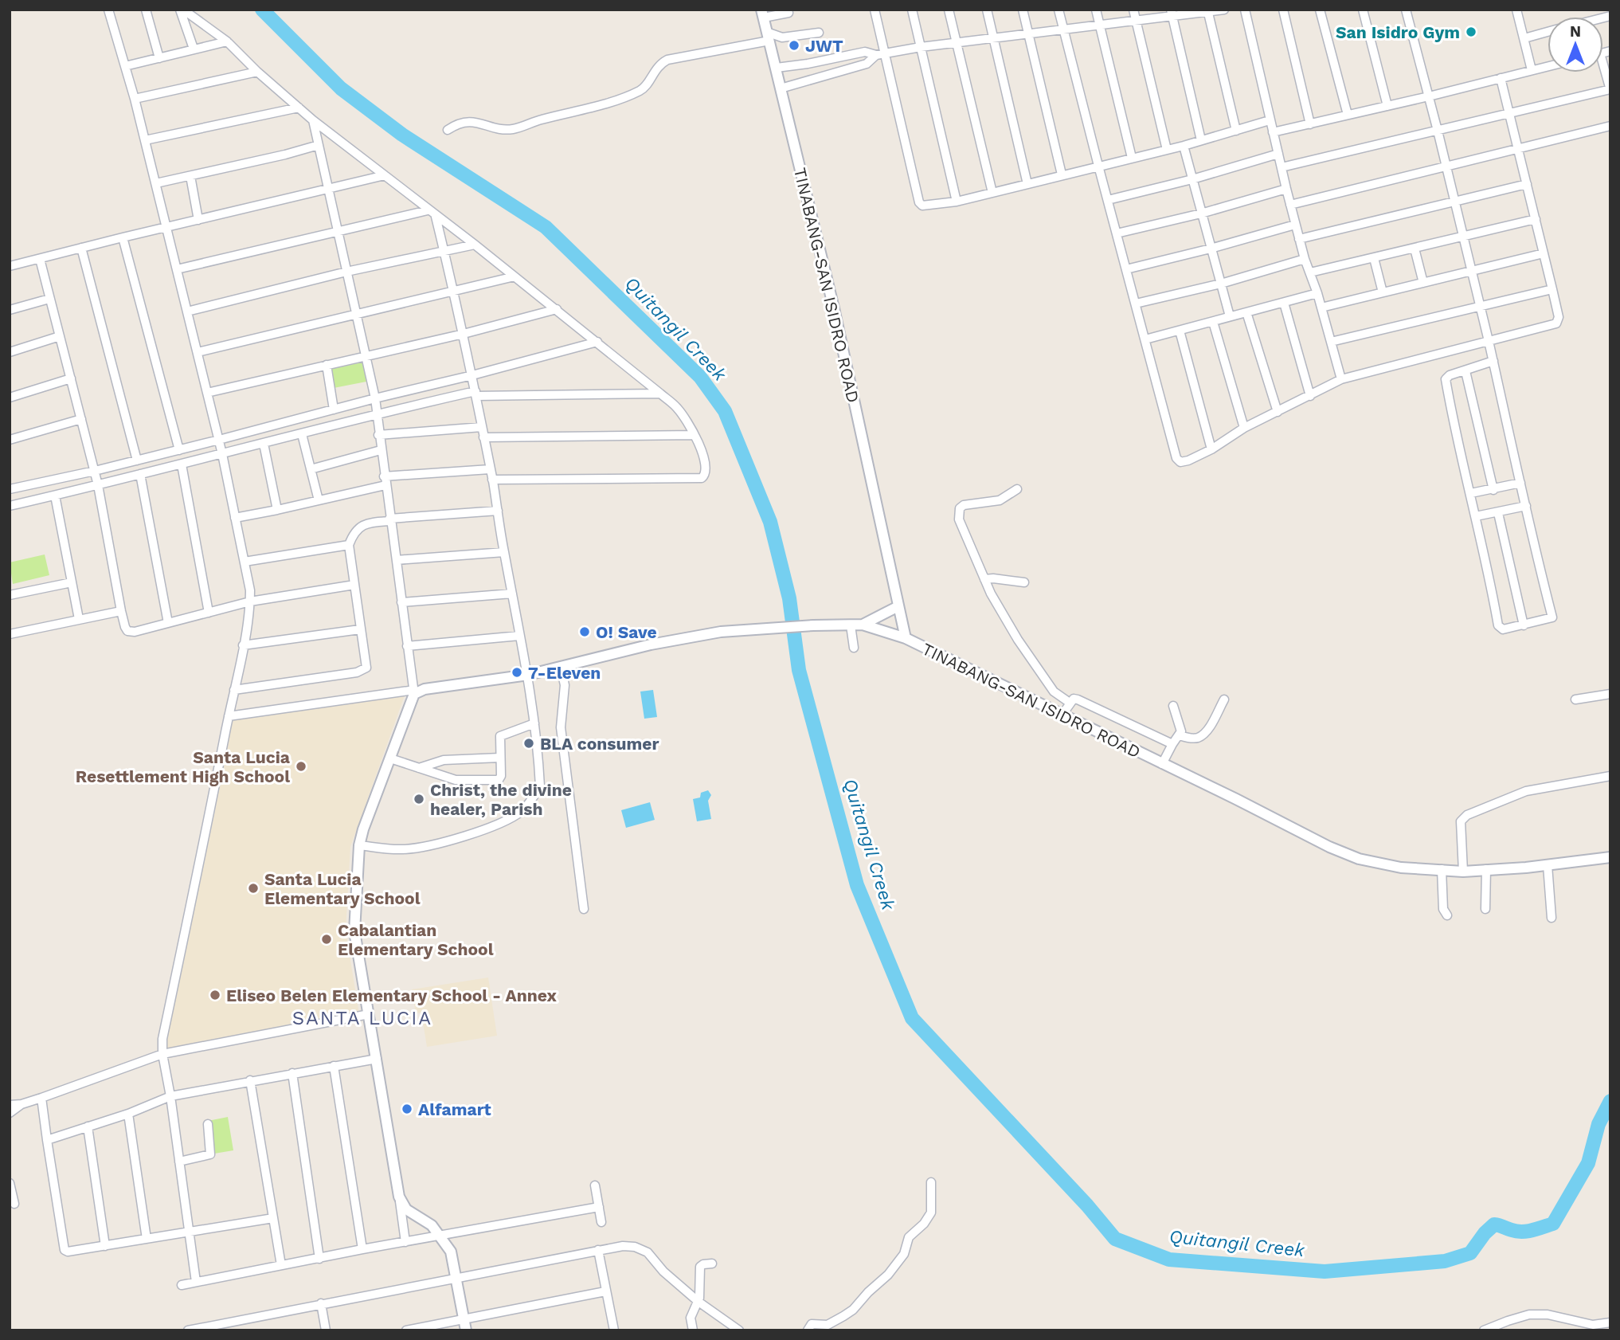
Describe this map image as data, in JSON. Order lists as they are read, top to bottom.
{
  "streets": {
    "street": ["TINABANG-SAN ISIDRO ROAD"]
  },
  "districts": ["SANTA LUCIA"],
  "water": ["Quitangil Creek"],
  "places": [
    "San Isidro Gym",
    "JWT",
    "O! Save",
    "7-Eleven",
    "BLA consumer",
    "Santa Lucia Resettlement High School",
    "Christ, the divine healer, Parish",
    "Santa Lucia Elementary School",
    "Cabalantian Elementary School",
    "Eliseo Belen Elementary School - Annex",
    "Alfamart"
  ],
  "north": "top"
}
